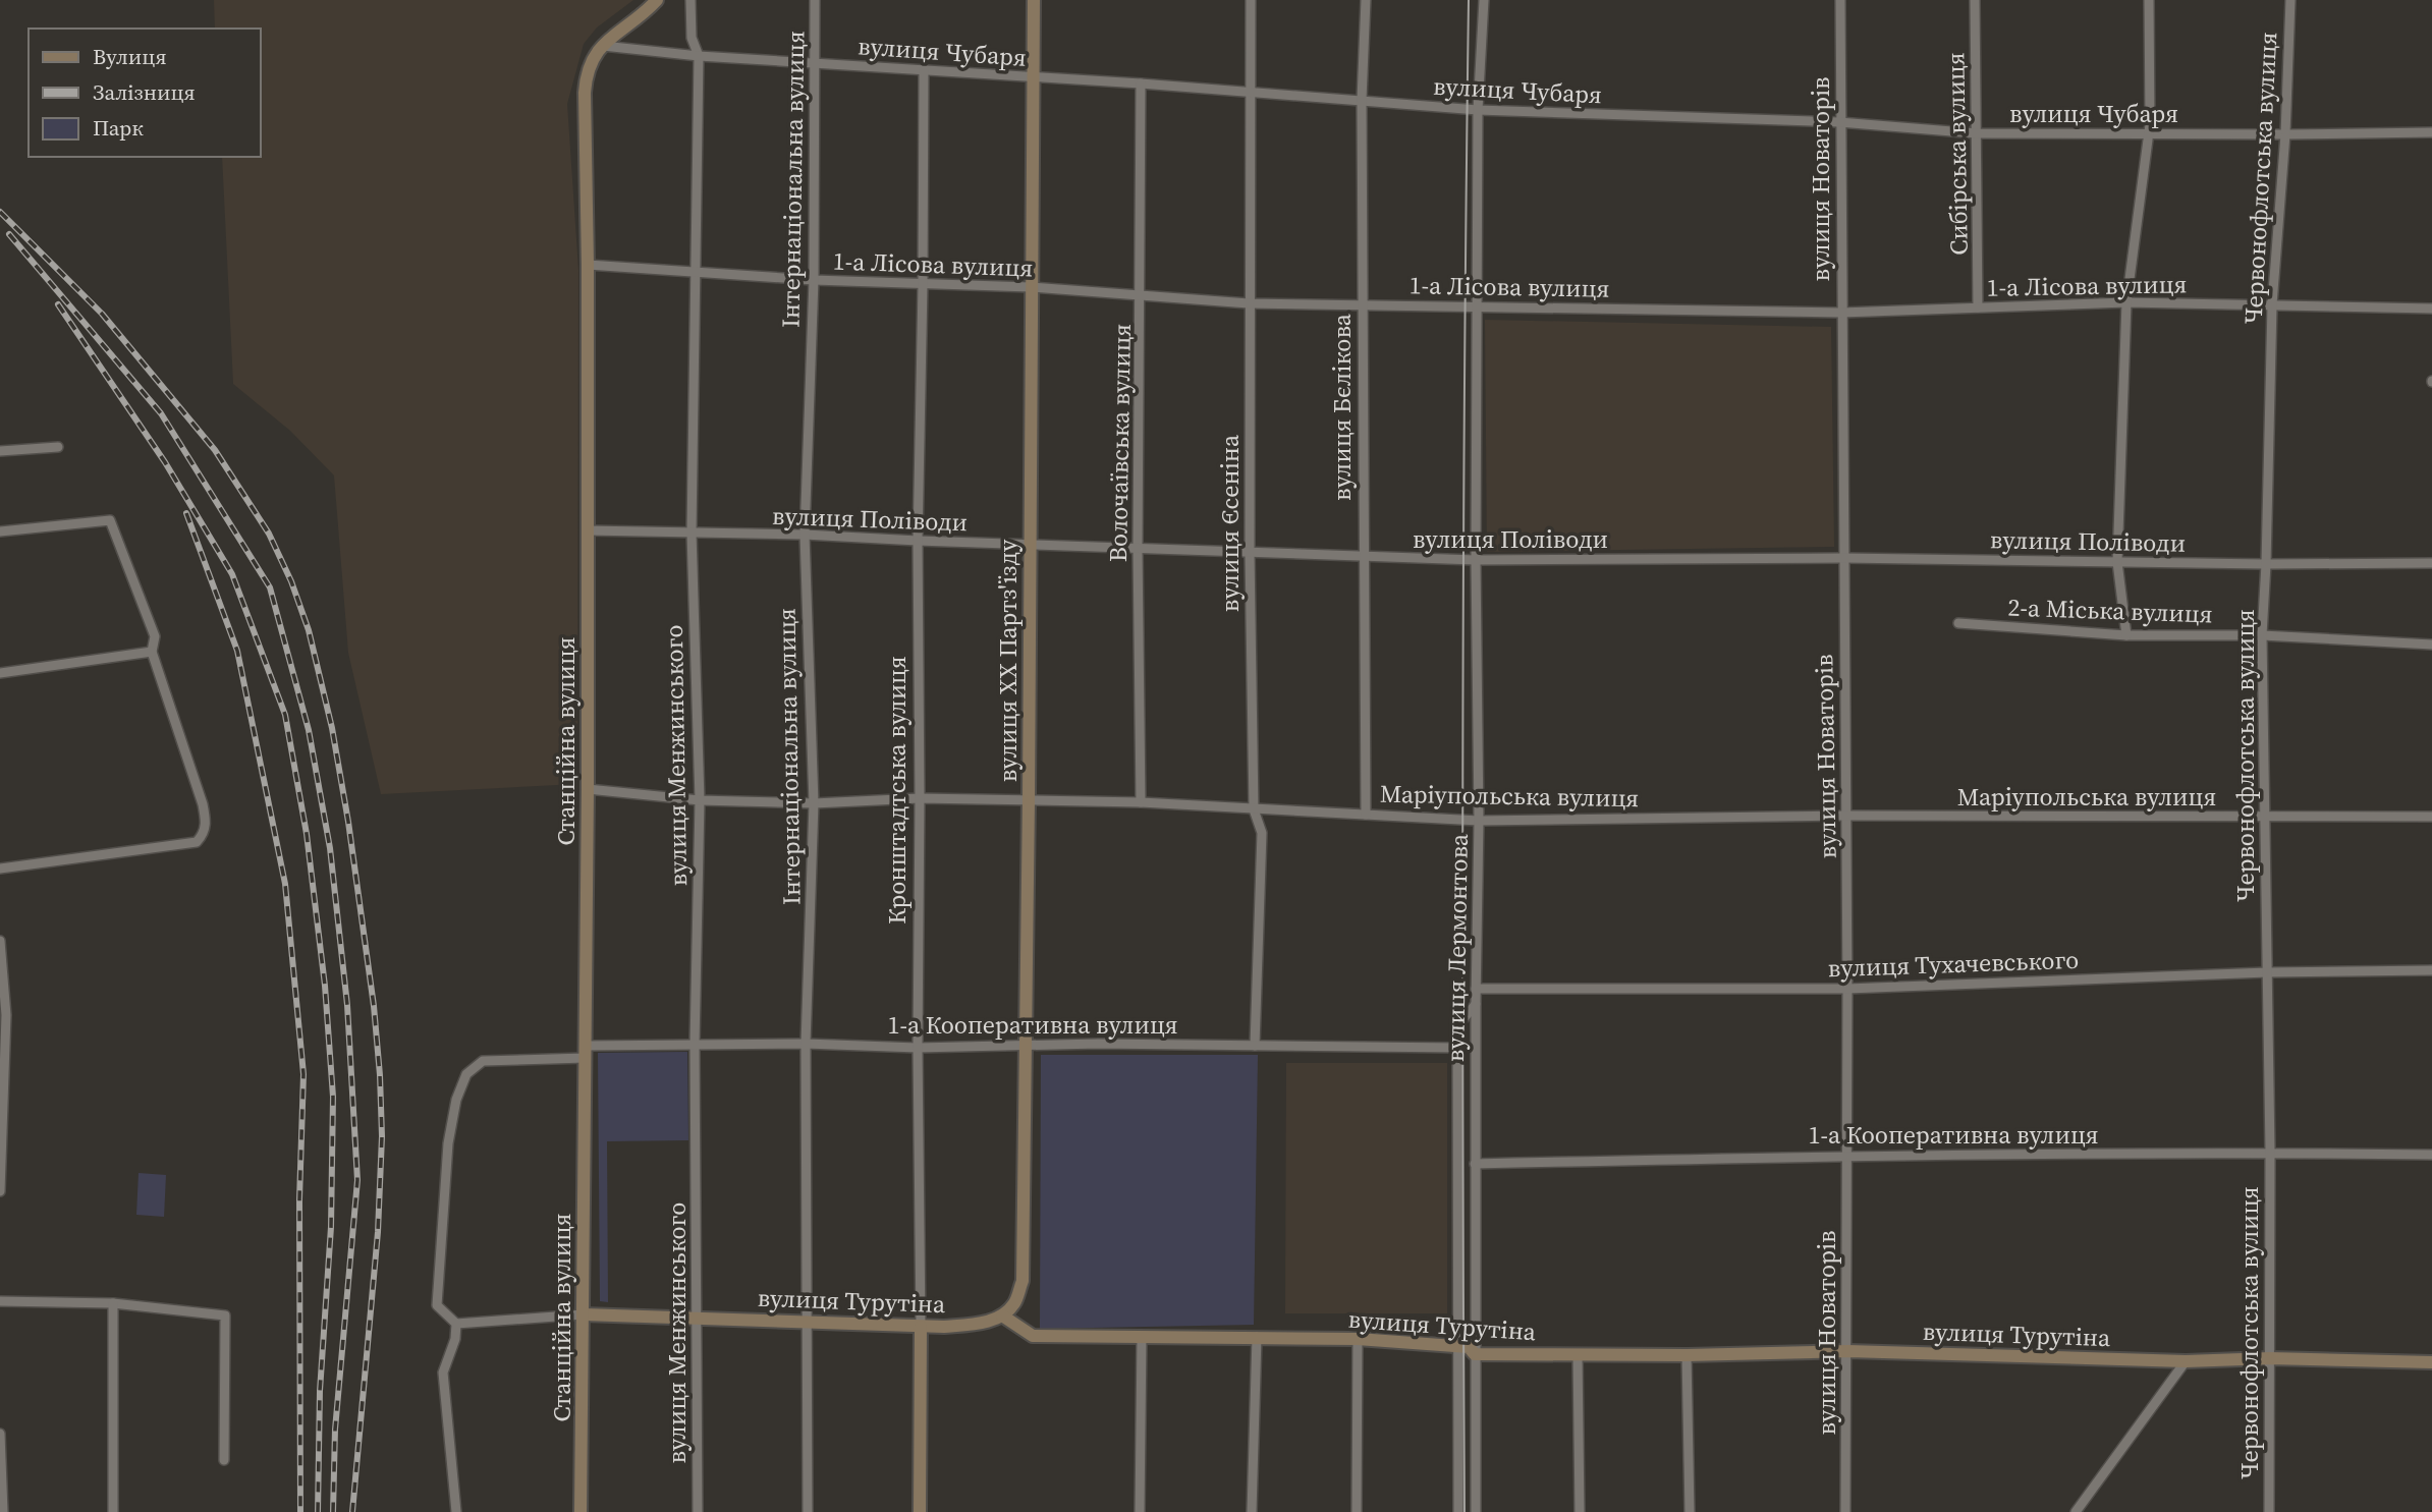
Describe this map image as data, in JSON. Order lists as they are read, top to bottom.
{
  "streets": {
    "street": [
      "вулиця Чубаря",
      "Сибірська вулиця",
      "Червонофлотська вулиця",
      "Інтернаціональна вулиця",
      "вулиця Новаторів",
      "1-а Лісова вулиця",
      "вулиця Бєлікова",
      "Волочаївська вулиця",
      "вулиця Поліводи",
      "вулиця Єсеніна",
      "2-а Міська вулиця",
      "вулиця XX Партз'їзду",
      "Станційна вулиця",
      "вулиця Менжинського",
      "Кронштадтська вулиця",
      "Маріупольська вулиця",
      "вулиця Лермонтова",
      "вулиця Тухачевського",
      "1-а Кооперативна вулиця",
      "вулиця Турутіна"
    ]
  },
  "crossings": [
    ["вулиця Чубаря", "Сибірська вулиця"],
    ["вулиця Чубаря", "Червонофлотська вулиця"],
    ["вулиця Чубаря", "Інтернаціональна вулиця"],
    ["вулиця Чубаря", "вулиця Новаторів"],
    ["вулиця Чубаря", "вулиця Бєлікова"],
    ["вулиця Чубаря", "Волочаївська вулиця"],
    ["вулиця Чубаря", "вулиця Єсеніна"],
    ["вулиця Чубаря", "вулиця XX Партз'їзду"],
    ["вулиця Чубаря", "Станційна вулиця"],
    ["вулиця Чубаря", "вулиця Менжинського"],
    ["вулиця Чубаря", "Кронштадтська вулиця"],
    ["вулиця Чубаря", "вулиця Лермонтова"],
    ["Сибірська вулиця", "1-а Лісова вулиця"],
    ["Червонофлотська вулиця", "1-а Лісова вулиця"],
    ["Червонофлотська вулиця", "вулиця Поліводи"],
    ["Червонофлотська вулиця", "2-а Міська вулиця"],
    ["Червонофлотська вулиця", "Маріупольська вулиця"],
    ["Червонофлотська вулиця", "вулиця Тухачевського"],
    ["Червонофлотська вулиця", "1-а Кооперативна вулиця"],
    ["Червонофлотська вулиця", "вулиця Турутіна"],
    ["Інтернаціональна вулиця", "1-а Лісова вулиця"],
    ["Інтернаціональна вулиця", "вулиця Поліводи"],
    ["Інтернаціональна вулиця", "Маріупольська вулиця"],
    ["Інтернаціональна вулиця", "1-а Кооперативна вулиця"],
    ["Інтернаціональна вулиця", "вулиця Турутіна"],
    ["вулиця Новаторів", "1-а Лісова вулиця"],
    ["вулиця Новаторів", "вулиця Поліводи"],
    ["вулиця Новаторів", "Маріупольська вулиця"],
    ["вулиця Новаторів", "вулиця Тухачевського"],
    ["вулиця Новаторів", "1-а Кооперативна вулиця"],
    ["вулиця Новаторів", "вулиця Турутіна"],
    ["1-а Лісова вулиця", "вулиця Бєлікова"],
    ["1-а Лісова вулиця", "Волочаївська вулиця"],
    ["1-а Лісова вулиця", "вулиця Єсеніна"],
    ["1-а Лісова вулиця", "вулиця XX Партз'їзду"],
    ["1-а Лісова вулиця", "Станційна вулиця"],
    ["1-а Лісова вулиця", "вулиця Менжинського"],
    ["1-а Лісова вулиця", "Кронштадтська вулиця"],
    ["1-а Лісова вулиця", "вулиця Лермонтова"],
    ["вулиця Бєлікова", "вулиця Поліводи"],
    ["вулиця Бєлікова", "Маріупольська вулиця"],
    ["Волочаївська вулиця", "вулиця Поліводи"],
    ["Волочаївська вулиця", "Маріупольська вулиця"],
    ["вулиця Поліводи", "вулиця Єсеніна"],
    ["вулиця Поліводи", "вулиця XX Партз'їзду"],
    ["вулиця Поліводи", "Станційна вулиця"],
    ["вулиця Поліводи", "вулиця Менжинського"],
    ["вулиця Поліводи", "Кронштадтська вулиця"],
    ["вулиця Поліводи", "вулиця Лермонтова"],
    ["вулиця Єсеніна", "Маріупольська вулиця"],
    ["вулиця Єсеніна", "1-а Кооперативна вулиця"],
    ["вулиця XX Партз'їзду", "Маріупольська вулиця"],
    ["вулиця XX Партз'їзду", "1-а Кооперативна вулиця"],
    ["вулиця XX Партз'їзду", "вулиця Турутіна"],
    ["Станційна вулиця", "Маріупольська вулиця"],
    ["Станційна вулиця", "1-а Кооперативна вулиця"],
    ["Станційна вулиця", "вулиця Турутіна"],
    ["вулиця Менжинського", "Маріупольська вулиця"],
    ["вулиця Менжинського", "1-а Кооперативна вулиця"],
    ["вулиця Менжинського", "вулиця Турутіна"],
    ["Кронштадтська вулиця", "Маріупольська вулиця"],
    ["Кронштадтська вулиця", "1-а Кооперативна вулиця"],
    ["Кронштадтська вулиця", "вулиця Турутіна"],
    ["Маріупольська вулиця", "вулиця Лермонтова"],
    ["вулиця Лермонтова", "вулиця Тухачевського"],
    ["вулиця Лермонтова", "1-а Кооперативна вулиця"],
    ["вулиця Лермонтова", "вулиця Турутіна"]
  ],
  "legend": ["Вулиця", "Залізниця", "Парк"]
}
